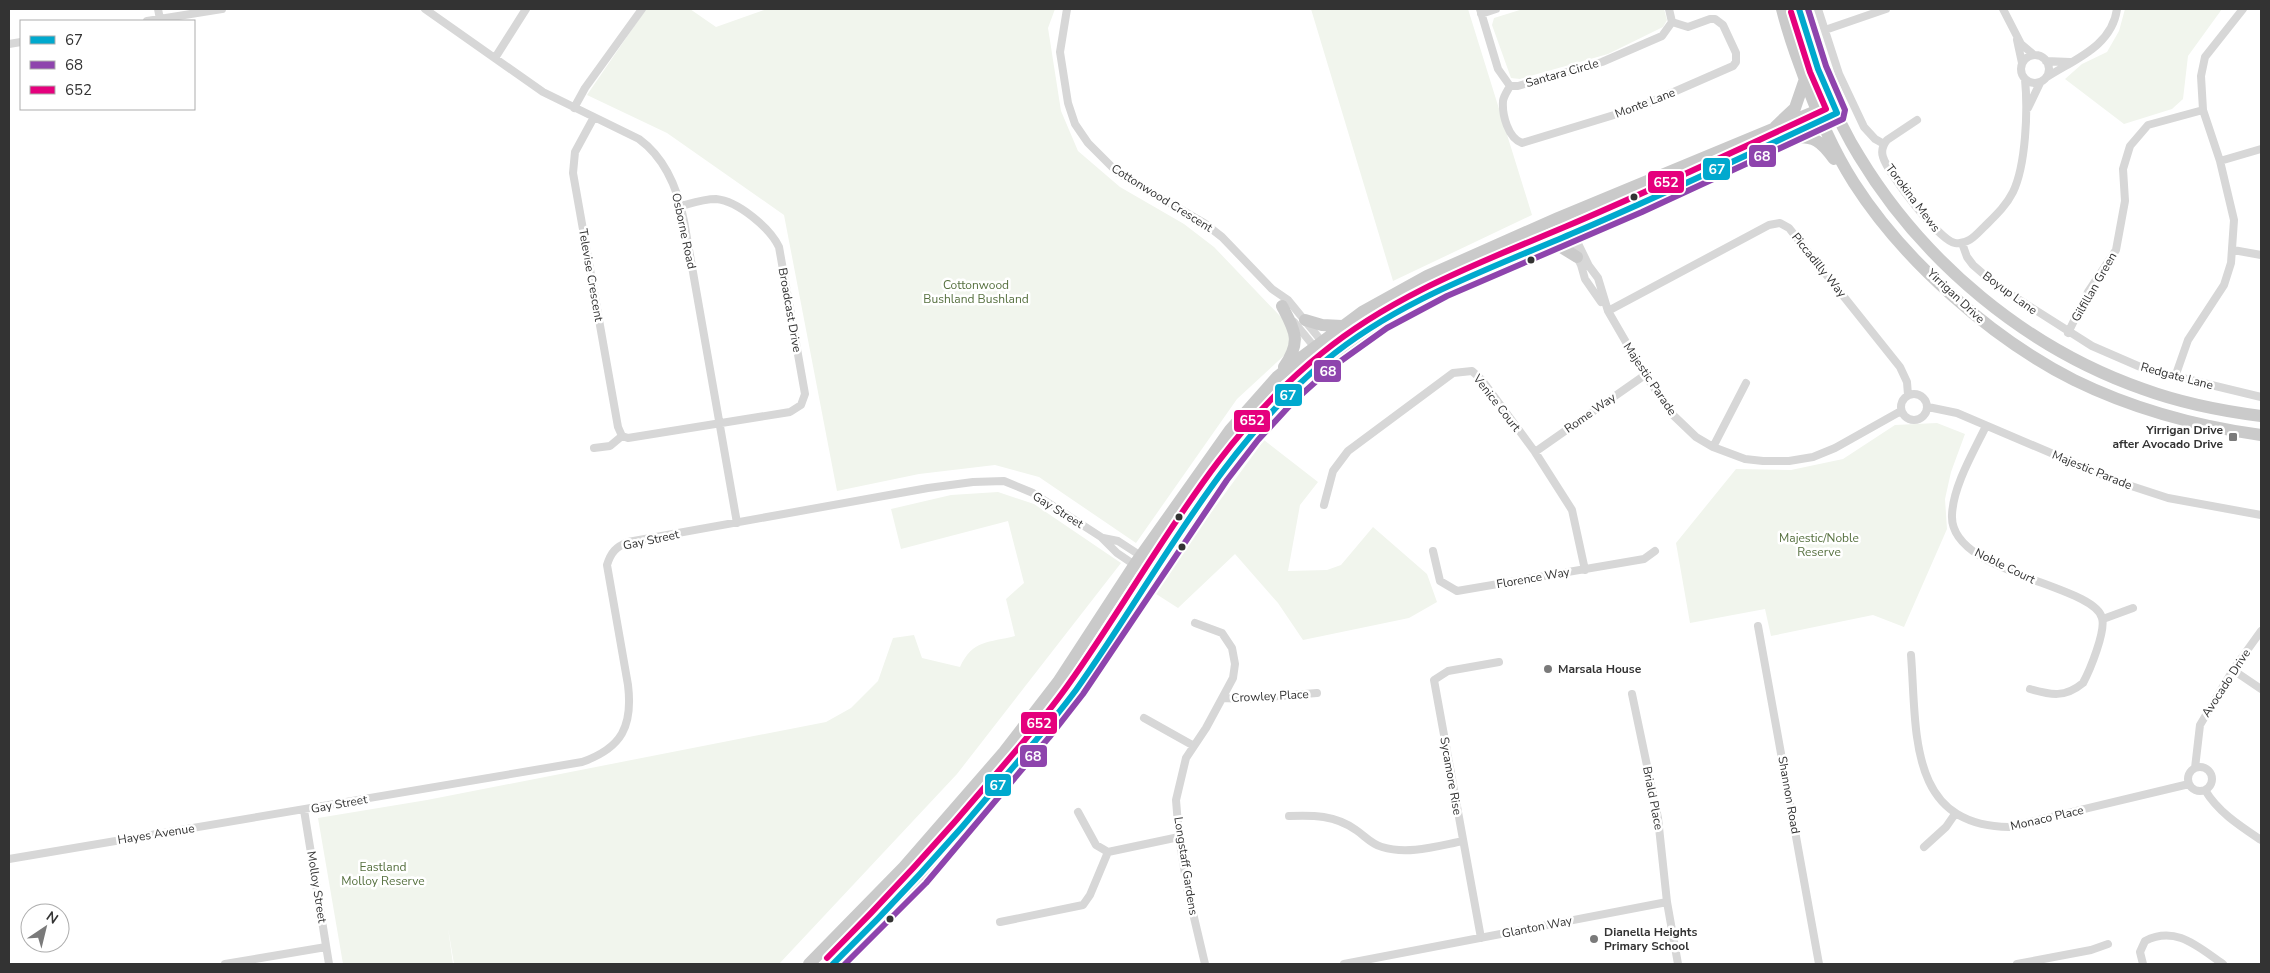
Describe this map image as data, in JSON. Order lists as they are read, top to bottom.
{
  "streets": {
    "main road": ["Yirrigan Drive"],
    "street": [
      "Santara Circle",
      "Monte Lane",
      "Cottonwood Crescent",
      "Torokina Mews",
      "Osborne Road",
      "Piccadilly Way",
      "Televise Crescent",
      "Gilfillan Green",
      "Boyup Lane",
      "Broadcast Drive",
      "Redgate Lane",
      "Majestic Parade",
      "Venice Court",
      "Rome Way",
      "Gay Street",
      "Noble Court",
      "Florence Way",
      "Avocado Drive",
      "Crowley Place",
      "Sycamore Rise",
      "Shannon Road",
      "Briald Place",
      "Monaco Place",
      "Hayes Avenue",
      "Longstaff Gardens",
      "Molloy Street",
      "Glanton Way"
    ]
  },
  "crossings": [
    ["Santara Circle", "Monte Lane"],
    ["Torokina Mews", "Boyup Lane"],
    ["Osborne Road", "Televise Crescent"],
    ["Osborne Road", "Broadcast Drive"],
    ["Osborne Road", "Gay Street"],
    ["Piccadilly Way", "Majestic Parade"],
    ["Gilfillan Green", "Boyup Lane"],
    ["Gilfillan Green", "Redgate Lane"],
    ["Boyup Lane", "Redgate Lane"],
    ["Majestic Parade", "Rome Way"],
    ["Majestic Parade", "Noble Court"],
    ["Venice Court", "Rome Way"],
    ["Venice Court", "Florence Way"],
    ["Gay Street", "Hayes Avenue"],
    ["Gay Street", "Molloy Street"],
    ["Avocado Drive", "Monaco Place"],
    ["Crowley Place", "Longstaff Gardens"],
    ["Sycamore Rise", "Glanton Way"],
    ["Briald Place", "Glanton Way"],
    ["Hayes Avenue", "Molloy Street"]
  ],
  "parks": ["Cottonwood Bushland Bushland", "Majestic/Noble Reserve", "Eastland Molloy Reserve"],
  "places": {
    "transit": ["Yirrigan Drive after Avocado Drive"],
    "other": ["Marsala House", "Dianella Heights Primary School"]
  },
  "lines": ["transit line 67", "transit line 68", "transit line 652"],
  "legend": ["67", "68", "652"],
  "north": "top right"
}
